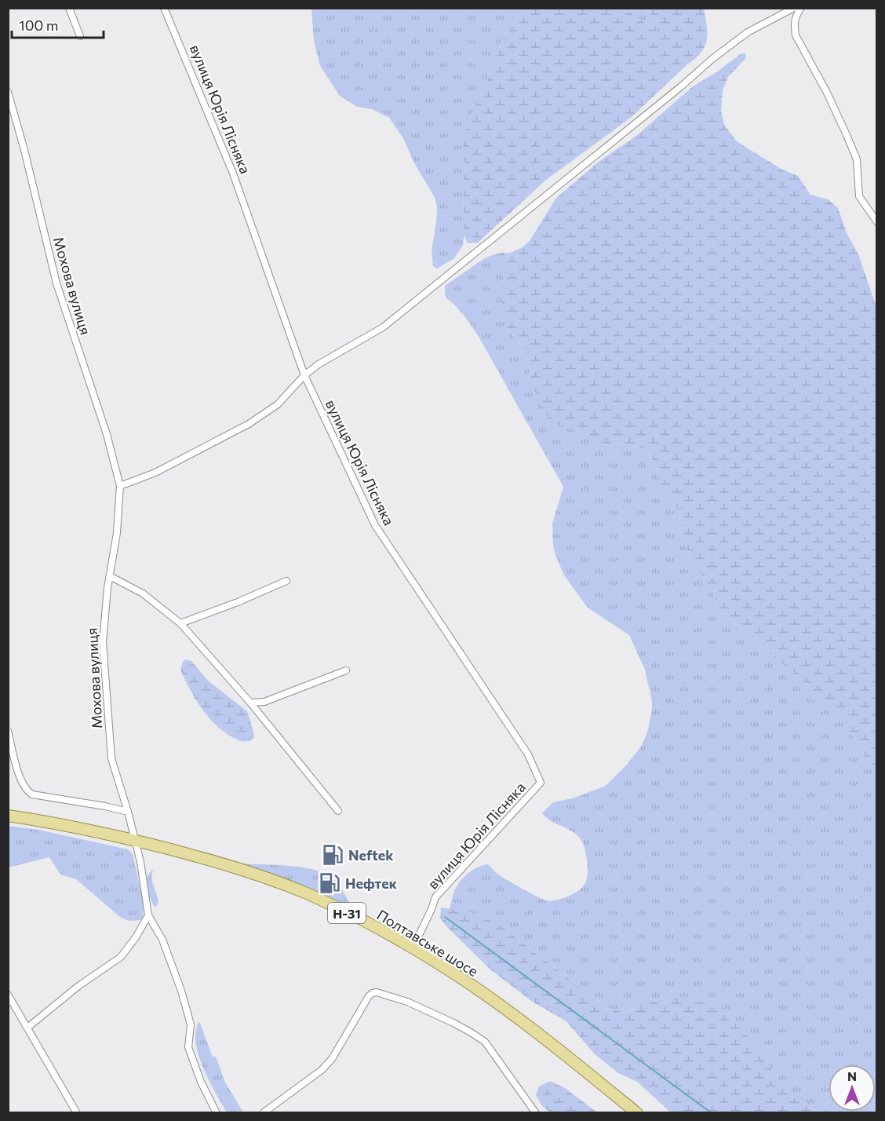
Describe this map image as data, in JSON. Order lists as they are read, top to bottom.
{
  "streets": {
    "main road": ["Н-31", "Полтавське шосе"],
    "street": ["вулиця Юрія Лісняка", "Мохова вулиця"]
  },
  "crossings": [
    ["вулиця Юрія Лісняка", "Полтавське шосе"],
    ["Мохова вулиця", "Полтавське шосе"]
  ],
  "places": {
    "fuel station": ["Neftek", "Нефтек"]
  },
  "scale_bar": "100 m",
  "north": "top"
}
